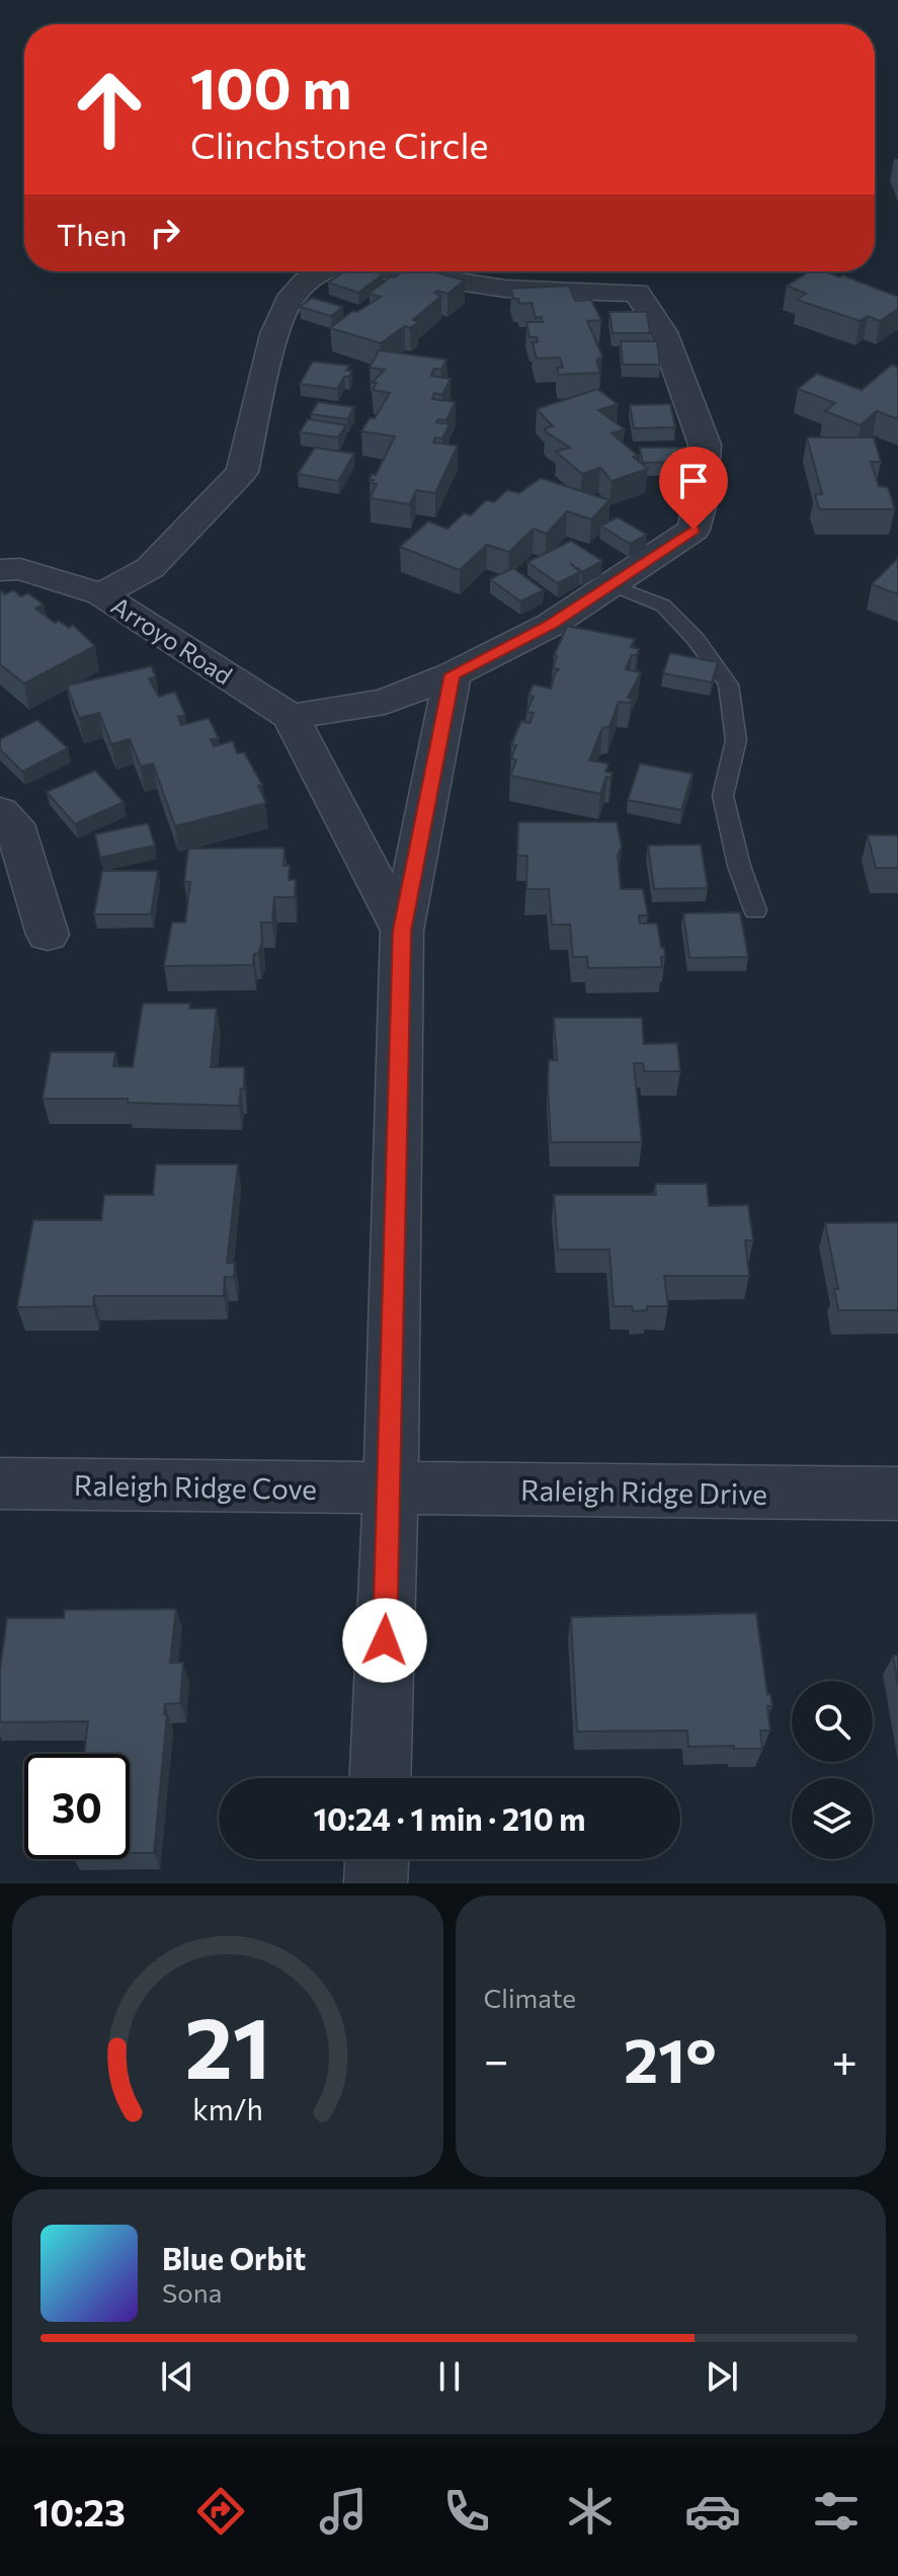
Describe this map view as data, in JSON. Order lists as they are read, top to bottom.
{
  "streets": {
    "street": ["Arroyo Road", "Raleigh Ridge Cove", "Raleigh Ridge Drive"]
  },
  "crossings": [
    ["Raleigh Ridge Cove", "Raleigh Ridge Drive"]
  ],
  "page": {
    "turn": ["100 m", "Clinchstone Circle"],
    "then": "Then",
    "limit": "30",
    "trip": "10:24 · 1 min · 210 m",
    "tile": "Climate",
    "heat": ["−", "21°", "+"],
    "song": ["Blue Orbit", "Sona"],
    "tabs": "10:23",
    "gauge": ["21", "km/h"]
  }
}
